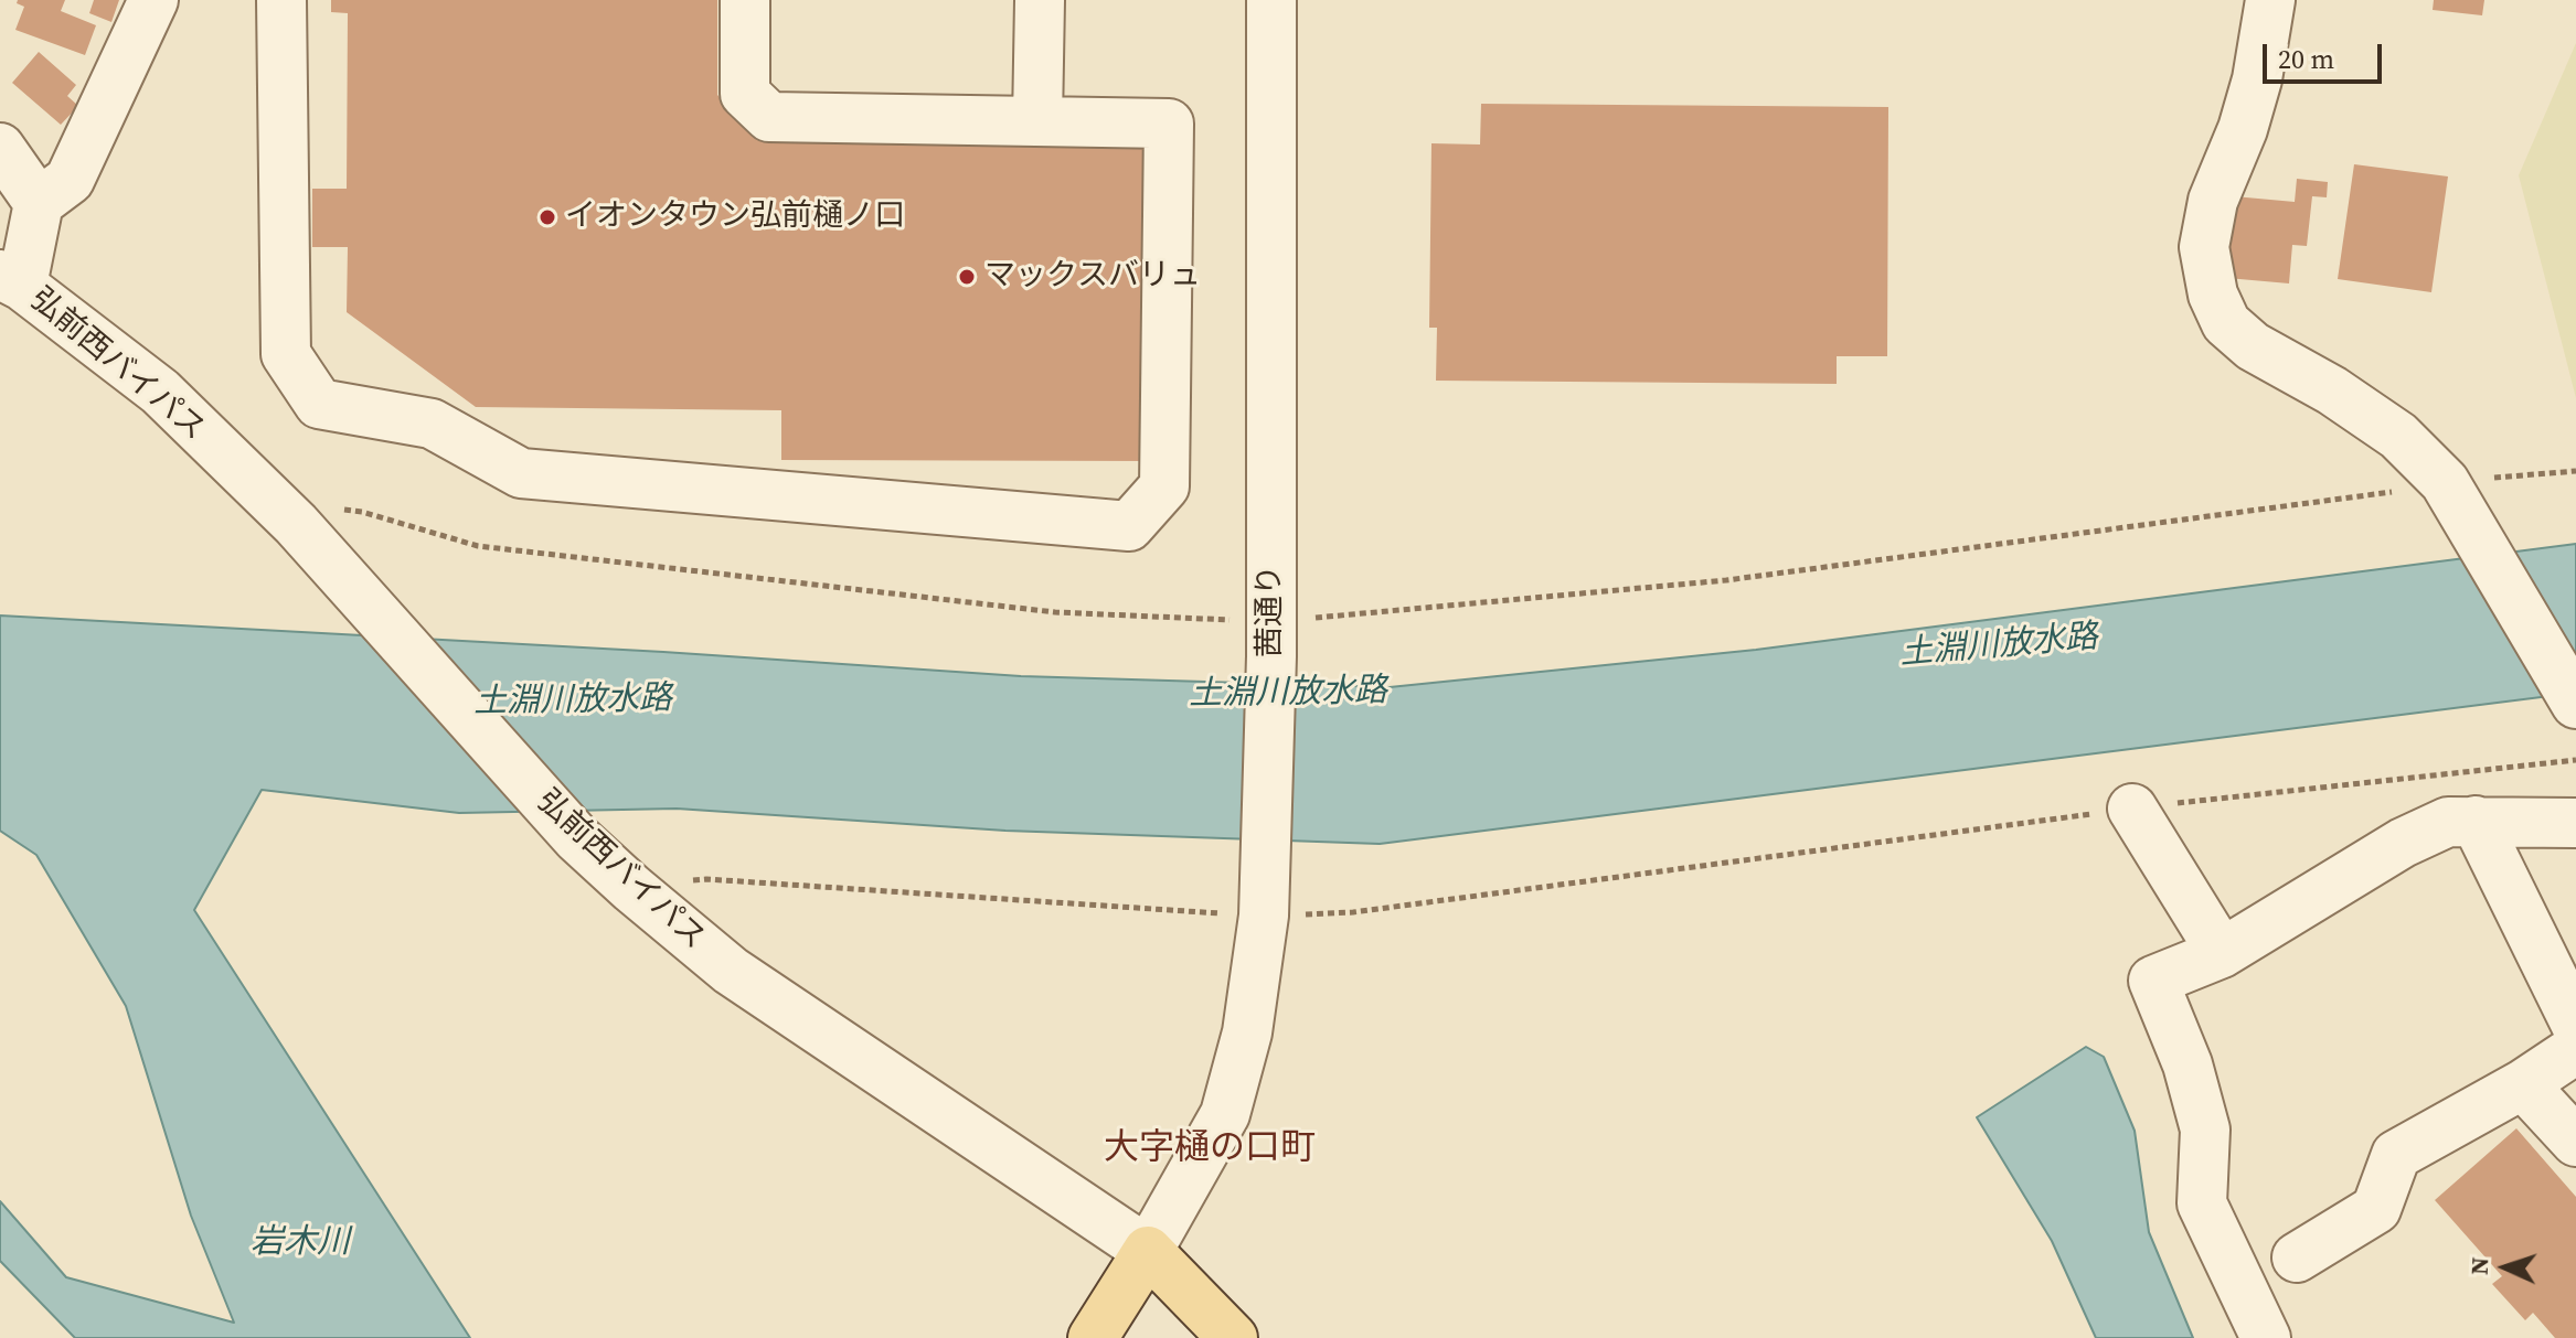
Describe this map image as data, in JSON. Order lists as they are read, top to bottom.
{
  "streets": {
    "street": ["弘前西バイパス", "茜通り"]
  },
  "crossings": [
    ["弘前西バイパス", "茜通り"]
  ],
  "districts": ["大字樋の口町"],
  "water": ["土淵川放水路", "岩木川"],
  "places": ["イオンタウン弘前樋ノ口", "マックスバリュ"],
  "scale_bar": "20 m",
  "north": "left"
}
